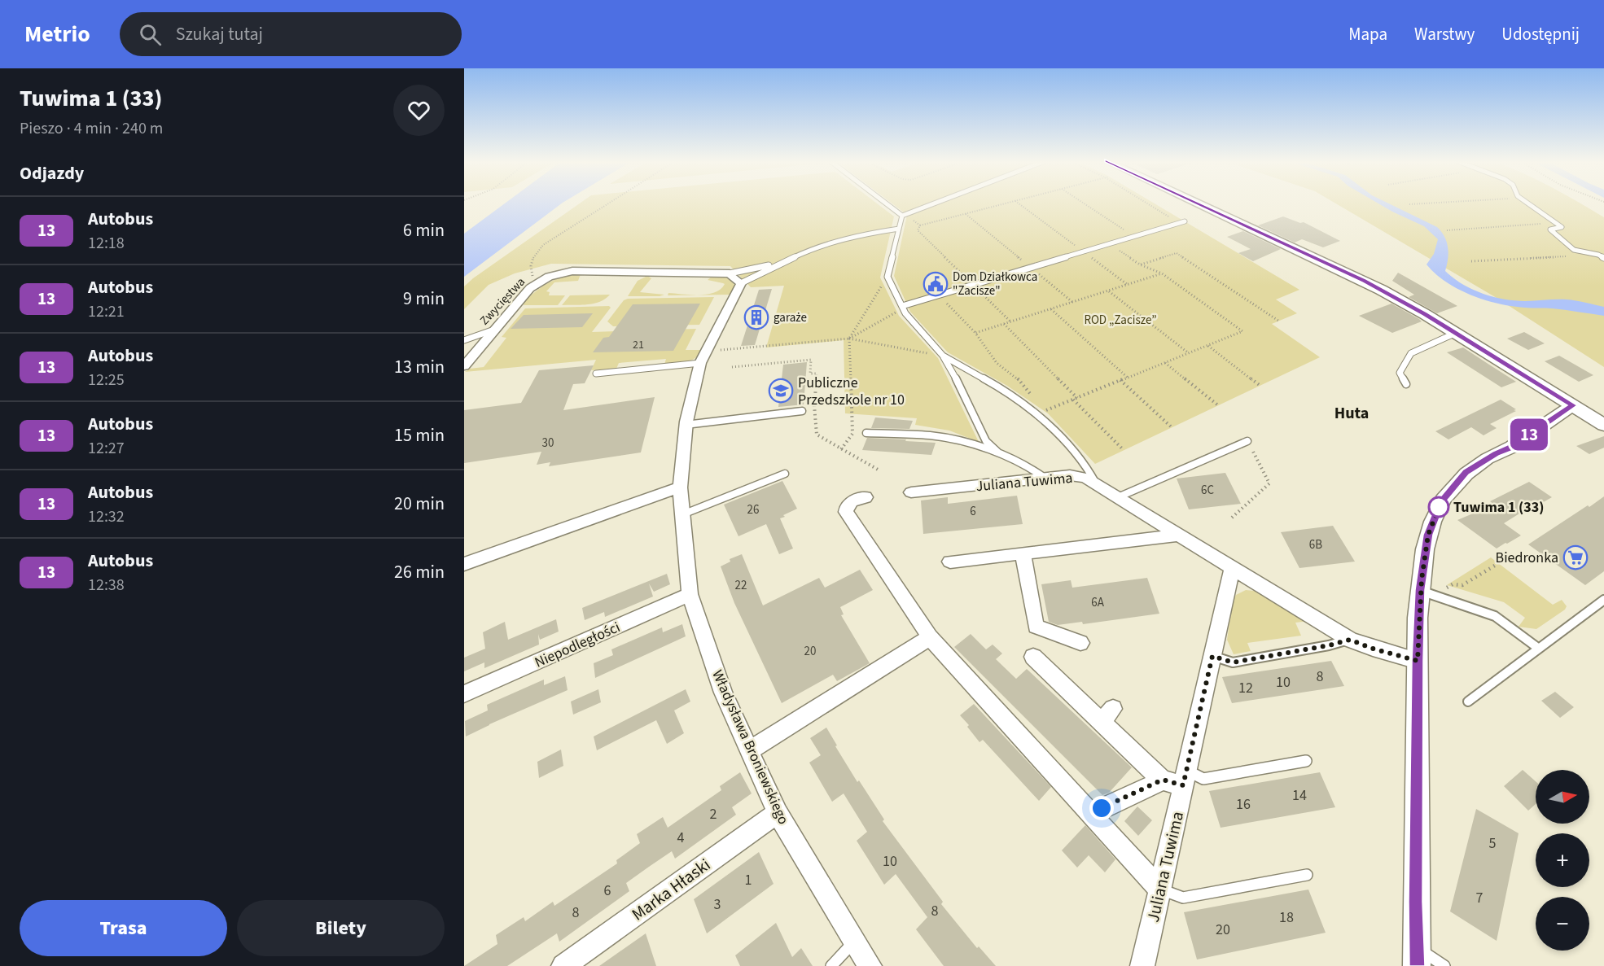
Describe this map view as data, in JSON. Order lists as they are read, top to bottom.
{
  "streets": {
    "street": [
      "Zwycięstwa",
      "Juliana Tuwima",
      "Niepodległości",
      "Władysława Broniewskiego",
      "Marka Hłaski"
    ]
  },
  "crossings": [
    ["Zwycięstwa", "Władysława Broniewskiego"],
    ["Niepodległości", "Władysława Broniewskiego"],
    ["Władysława Broniewskiego", "Marka Hłaski"]
  ],
  "districts": ["Huta"],
  "parks": ["ROD „Zacisze”"],
  "places": {
    "public building": ["Dom Działkowca \"Zacisze\""],
    "building": ["garaże"],
    "school or university": ["Publiczne Przedszkole nr 10"],
    "other": ["Tuwima 1 (33)"],
    "supermarket": ["Biedronka"]
  },
  "lines": ["bus line 13"],
  "house_numbers": [
    "21",
    "30",
    "6C",
    "26",
    "6",
    "6B",
    "22",
    "6A",
    "20",
    "8",
    "10",
    "12",
    "14",
    "16",
    "2",
    "4",
    "5",
    "10",
    "1",
    "6",
    "7",
    "3",
    "8",
    "8",
    "18",
    "20"
  ],
  "north": "right",
  "page": {
    "header": "Metrio",
    "search": "Szukaj tutaj",
    "nav": ["Mapa", "Warstwy", "Udostępnij"],
    "heading": [
      ["Tuwima 1 (33)", "Pieszo · 4 min · 240 m"],
      "Odjazdy"
    ],
    "on_map": "13",
    "list": [
      {
        "mark": "13",
        "name": "Autobus",
        "note": "12:18",
        "value": "6 min"
      },
      {
        "mark": "13",
        "name": "Autobus",
        "note": "12:21",
        "value": "9 min"
      },
      {
        "mark": "13",
        "name": "Autobus",
        "note": "12:25",
        "value": "13 min"
      },
      {
        "mark": "13",
        "name": "Autobus",
        "note": "12:27",
        "value": "15 min"
      },
      {
        "mark": "13",
        "name": "Autobus",
        "note": "12:32",
        "value": "20 min"
      },
      {
        "mark": "13",
        "name": "Autobus",
        "note": "12:38",
        "value": "26 min"
      }
    ],
    "map_buttons": ["+", "−"],
    "buttons": ["Trasa", "Bilety"]
  }
}
